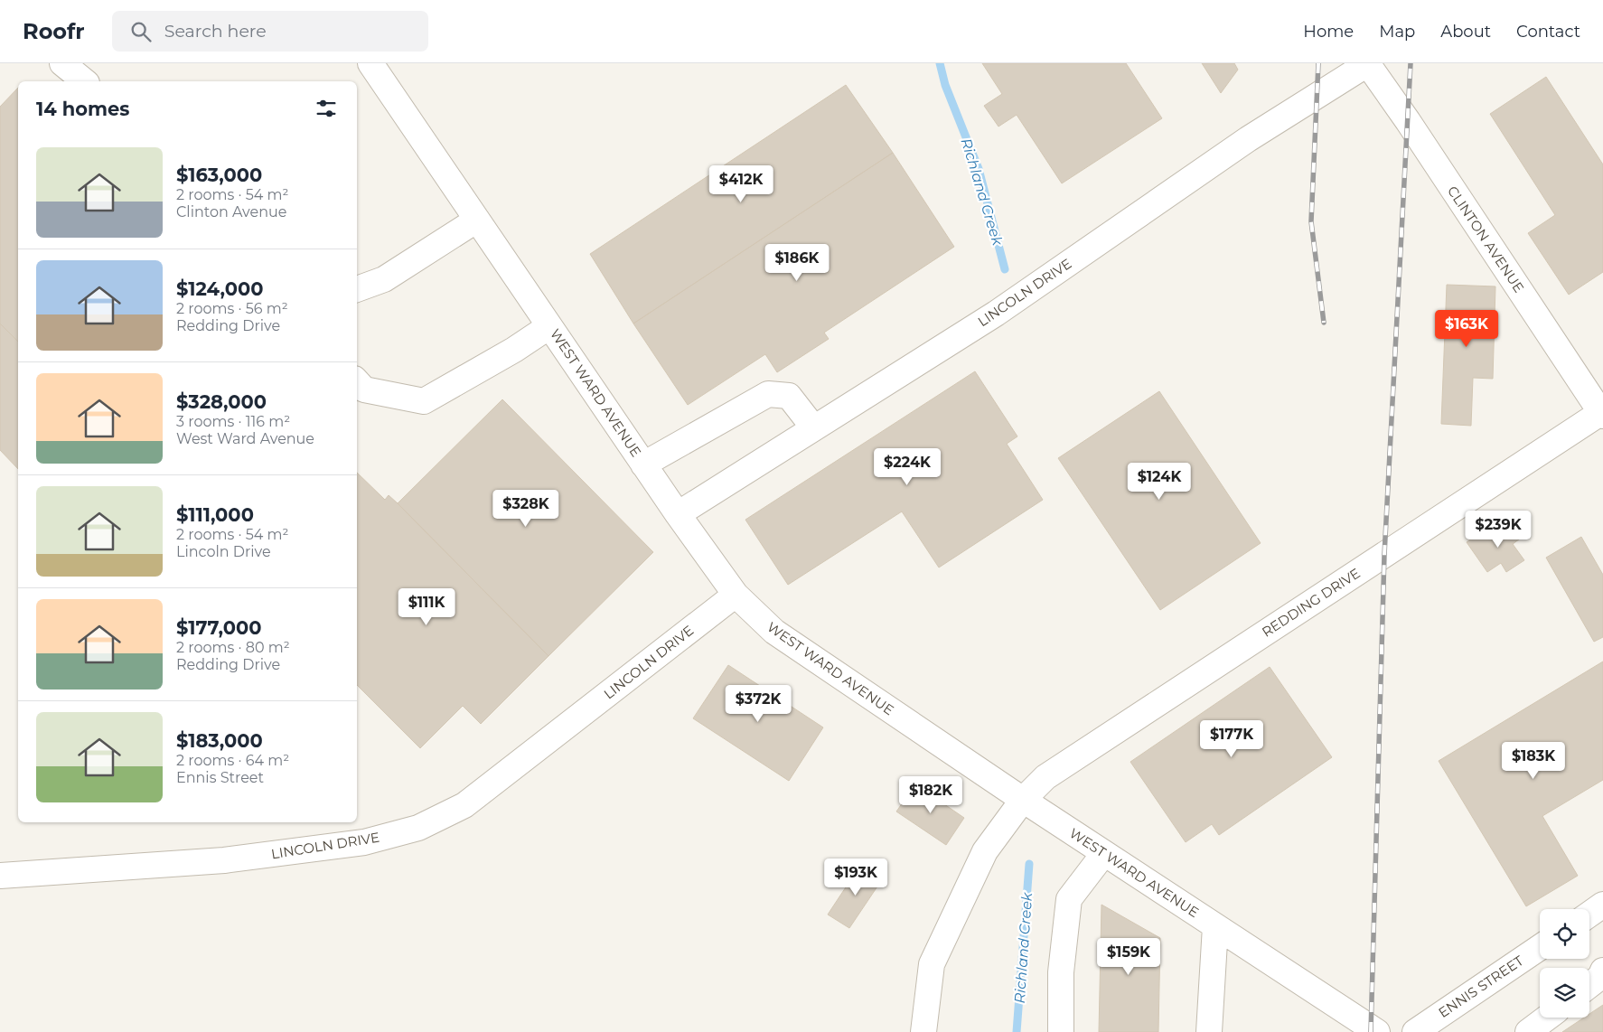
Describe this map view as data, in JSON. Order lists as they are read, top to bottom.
{
  "streets": {
    "street": [
      "CLINTON AVENUE",
      "LINCOLN DRIVE",
      "WEST WARD AVENUE",
      "REDDING DRIVE",
      "ENNIS STREET"
    ]
  },
  "crossings": [
    ["CLINTON AVENUE", "LINCOLN DRIVE"],
    ["CLINTON AVENUE", "REDDING DRIVE"],
    ["LINCOLN DRIVE", "WEST WARD AVENUE"],
    ["WEST WARD AVENUE", "REDDING DRIVE"]
  ],
  "water": ["Richland Creek"],
  "page": {
    "header": "Roofr",
    "search": "Search here",
    "nav": [
      "Home",
      "Map",
      "About",
      "Contact"
    ],
    "heading": "14 homes",
    "list": [
      {
        "name": "$163,000",
        "note": "2 rooms · 54 m² · Clinton Avenue"
      },
      {
        "name": "$124,000",
        "note": "2 rooms · 56 m² · Redding Drive"
      },
      {
        "name": "$328,000",
        "note": "3 rooms · 116 m² · West Ward Avenue"
      },
      {
        "name": "$111,000",
        "note": "2 rooms · 54 m² · Lincoln Drive"
      },
      {
        "name": "$177,000",
        "note": "2 rooms · 80 m² · Redding Drive"
      },
      {
        "name": "$183,000",
        "note": "2 rooms · 64 m² · Ennis Street"
      }
    ],
    "price": [
      "$412K",
      "$186K",
      "$163K",
      "$224K",
      "$124K",
      "$328K",
      "$239K",
      "$111K",
      "$372K",
      "$177K",
      "$183K",
      "$182K",
      "$193K",
      "$159K"
    ]
  }
}
